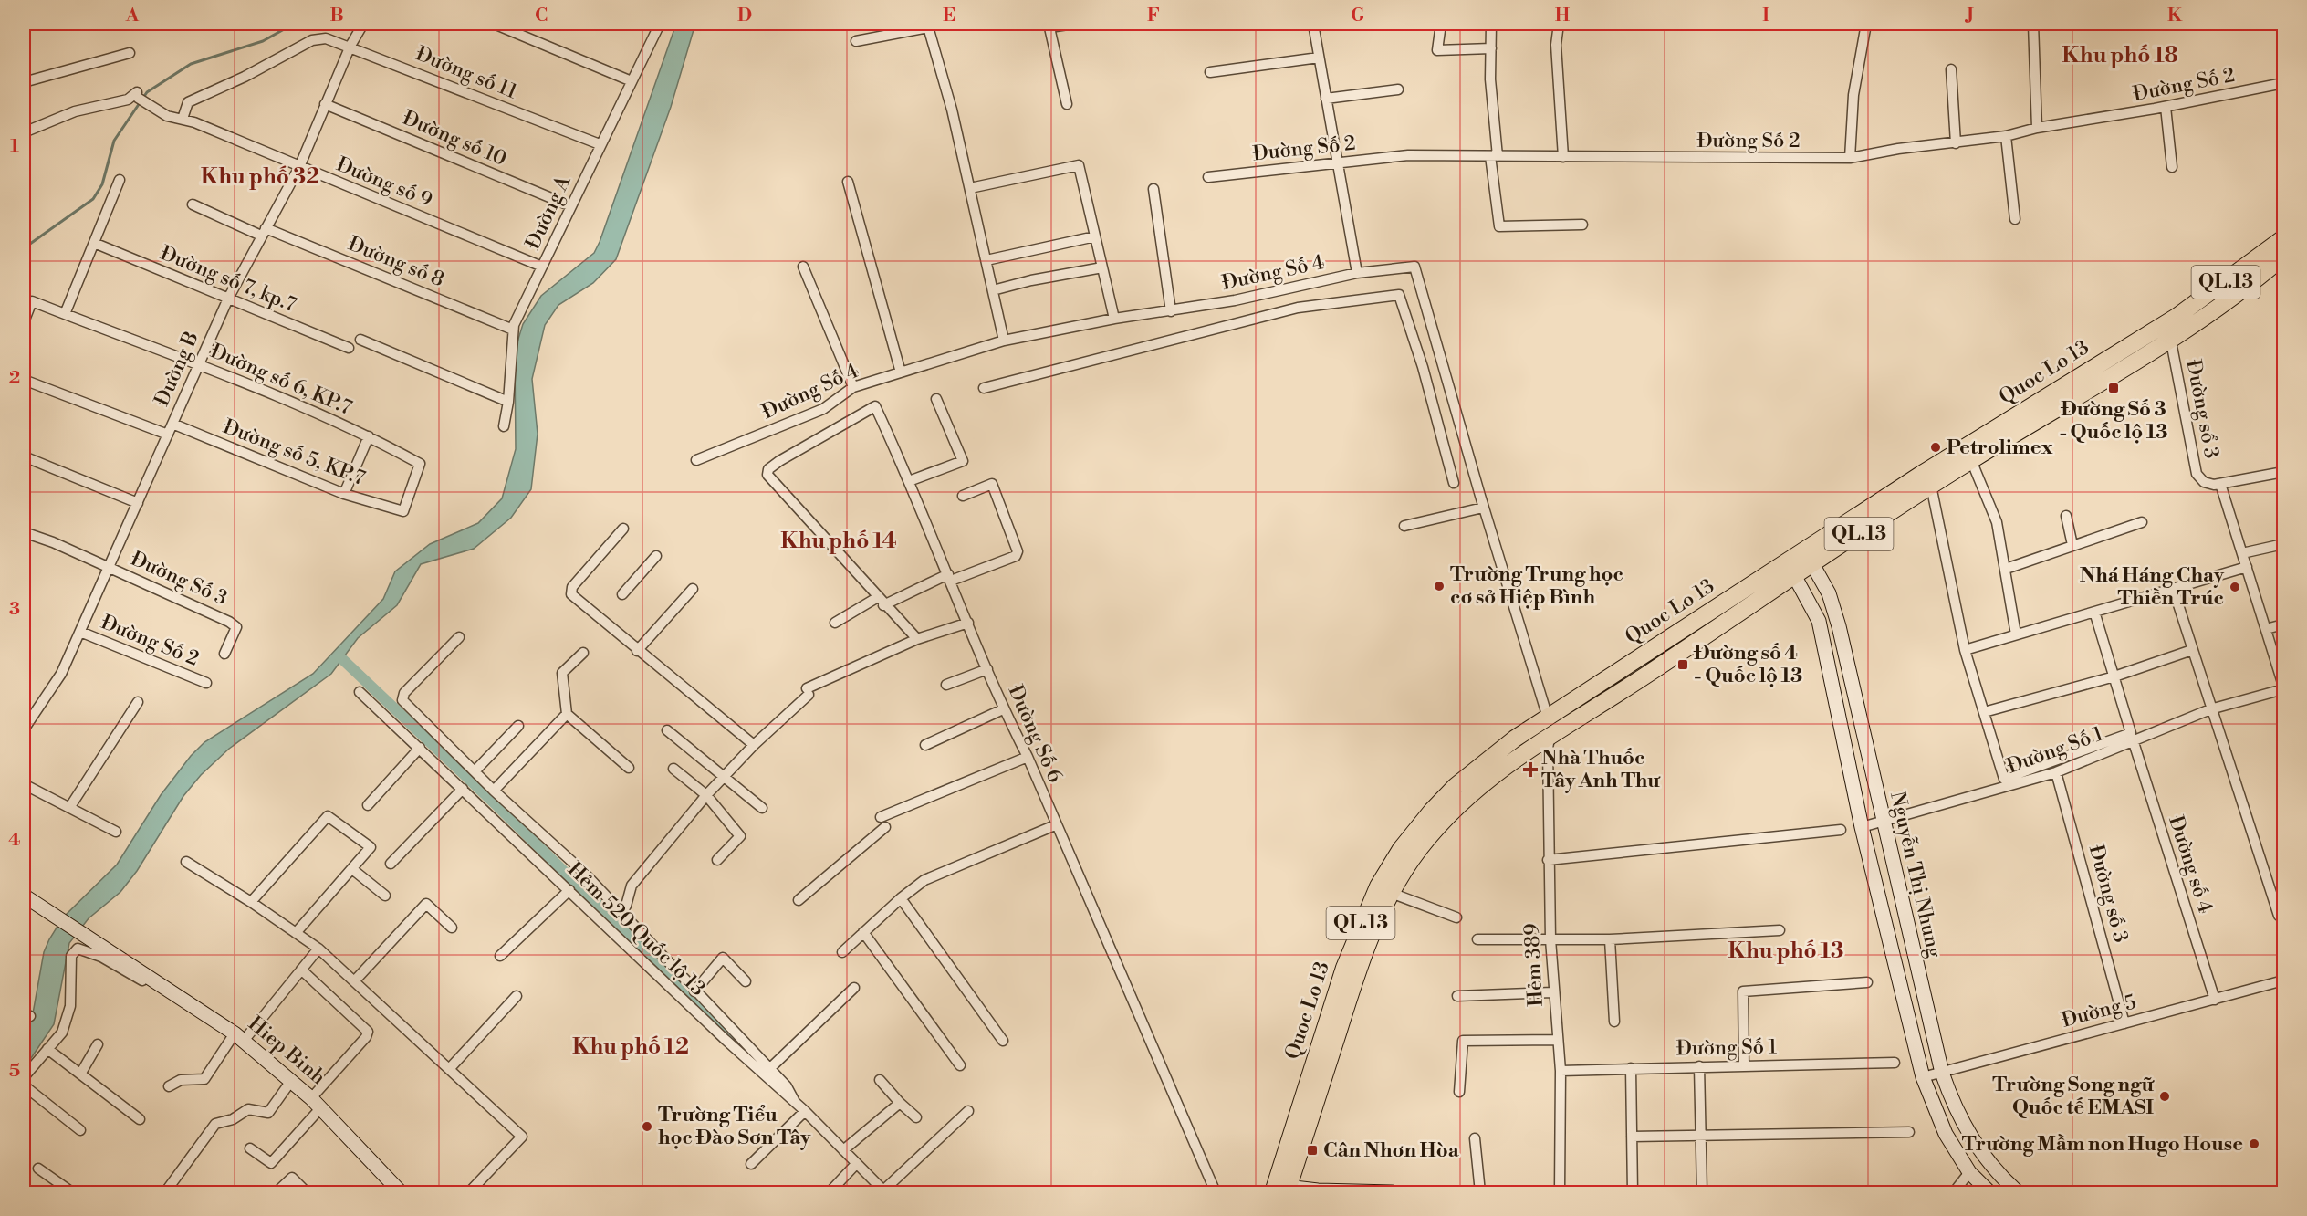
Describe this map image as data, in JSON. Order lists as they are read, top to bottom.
{
  "streets": {
    "highway": ["QL.13", "Quoc Lo 13"],
    "street": [
      "Đường số 11",
      "Đường Số 2",
      "Đường số 10",
      "Đường số 9",
      "Đường A",
      "Đường số 8",
      "Đường Số 4",
      "Đường số 7, kp.7",
      "Đường B",
      "Đường số 6, KP.7",
      "Đường sổ 3",
      "Đường số 5, KP.7",
      "Đường Số 3",
      "Đường Số 6",
      "Đường Số 1",
      "Đường số 4",
      "Nguyễn Thị Nhung",
      "Đường số 3",
      "Hẻm 520 Quốc lộ 13",
      "Hẻm 389",
      "Đường 5",
      "Hiep Binh"
    ]
  },
  "crossings": [
    ["Đường số 11", "Đường số 9"],
    ["Đường số 11", "Đường A"],
    ["Đường số 11", "Đường B"],
    ["Đường Số 2", "Đường B"],
    ["Đường số 10", "Đường A"],
    ["Đường số 10", "Đường B"],
    ["Đường số 9", "Đường A"],
    ["Đường số 9", "Đường B"],
    ["Đường A", "Đường số 8"],
    ["Đường số 8", "Đường B"],
    ["Đường Số 4", "Quoc Lo 13"],
    ["Đường số 7, kp.7", "Đường B"],
    ["Đường B", "Đường số 6, KP.7"],
    ["Đường B", "Đường số 5, KP.7"],
    ["Đường B", "Đường Số 3"],
    ["Quoc Lo 13", "Đường sổ 3"],
    ["Quoc Lo 13", "Nguyễn Thị Nhung"],
    ["Quoc Lo 13", "Hẻm 389"],
    ["Đường số 6, KP.7", "Đường số 5, KP.7"],
    ["Đường Số 1", "Đường số 4"],
    ["Đường Số 1", "Nguyễn Thị Nhung"],
    ["Đường Số 1", "Đường số 3"],
    ["Đường Số 1", "Hẻm 389"],
    ["Đường số 4", "Đường 5"],
    ["Nguyễn Thị Nhung", "Đường 5"],
    ["Đường số 3", "Đường 5"]
  ],
  "districts": [
    "Khu phố 18",
    "Khu phố 32",
    "Khu phố 14",
    "Khu phố 13",
    "Khu phố 12"
  ],
  "places": {
    "transit": ["Đường Số 3 - Quốc lộ 13", "Đường số 4 - Quốc lộ 13", "Cân Nhơn Hòa"],
    "other": [
      "Petrolimex",
      "Trường Trung học cơ sở Hiệp Bình",
      "Nhá Háng Chay Thiền Trúc",
      "Trường Song ngữ Quốc tế EMASI",
      "Trường Tiểu học Đào Sơn Tây",
      "Trường Mầm non Hugo House"
    ],
    "health": ["Nhà Thuốc Tây Anh Thư"]
  },
  "grid": {
    "columns": [
      "A",
      "B",
      "C",
      "D",
      "E",
      "F",
      "G",
      "H",
      "I",
      "J",
      "K"
    ],
    "rows": [
      "1",
      "2",
      "3",
      "4",
      "5"
    ]
  }
}
